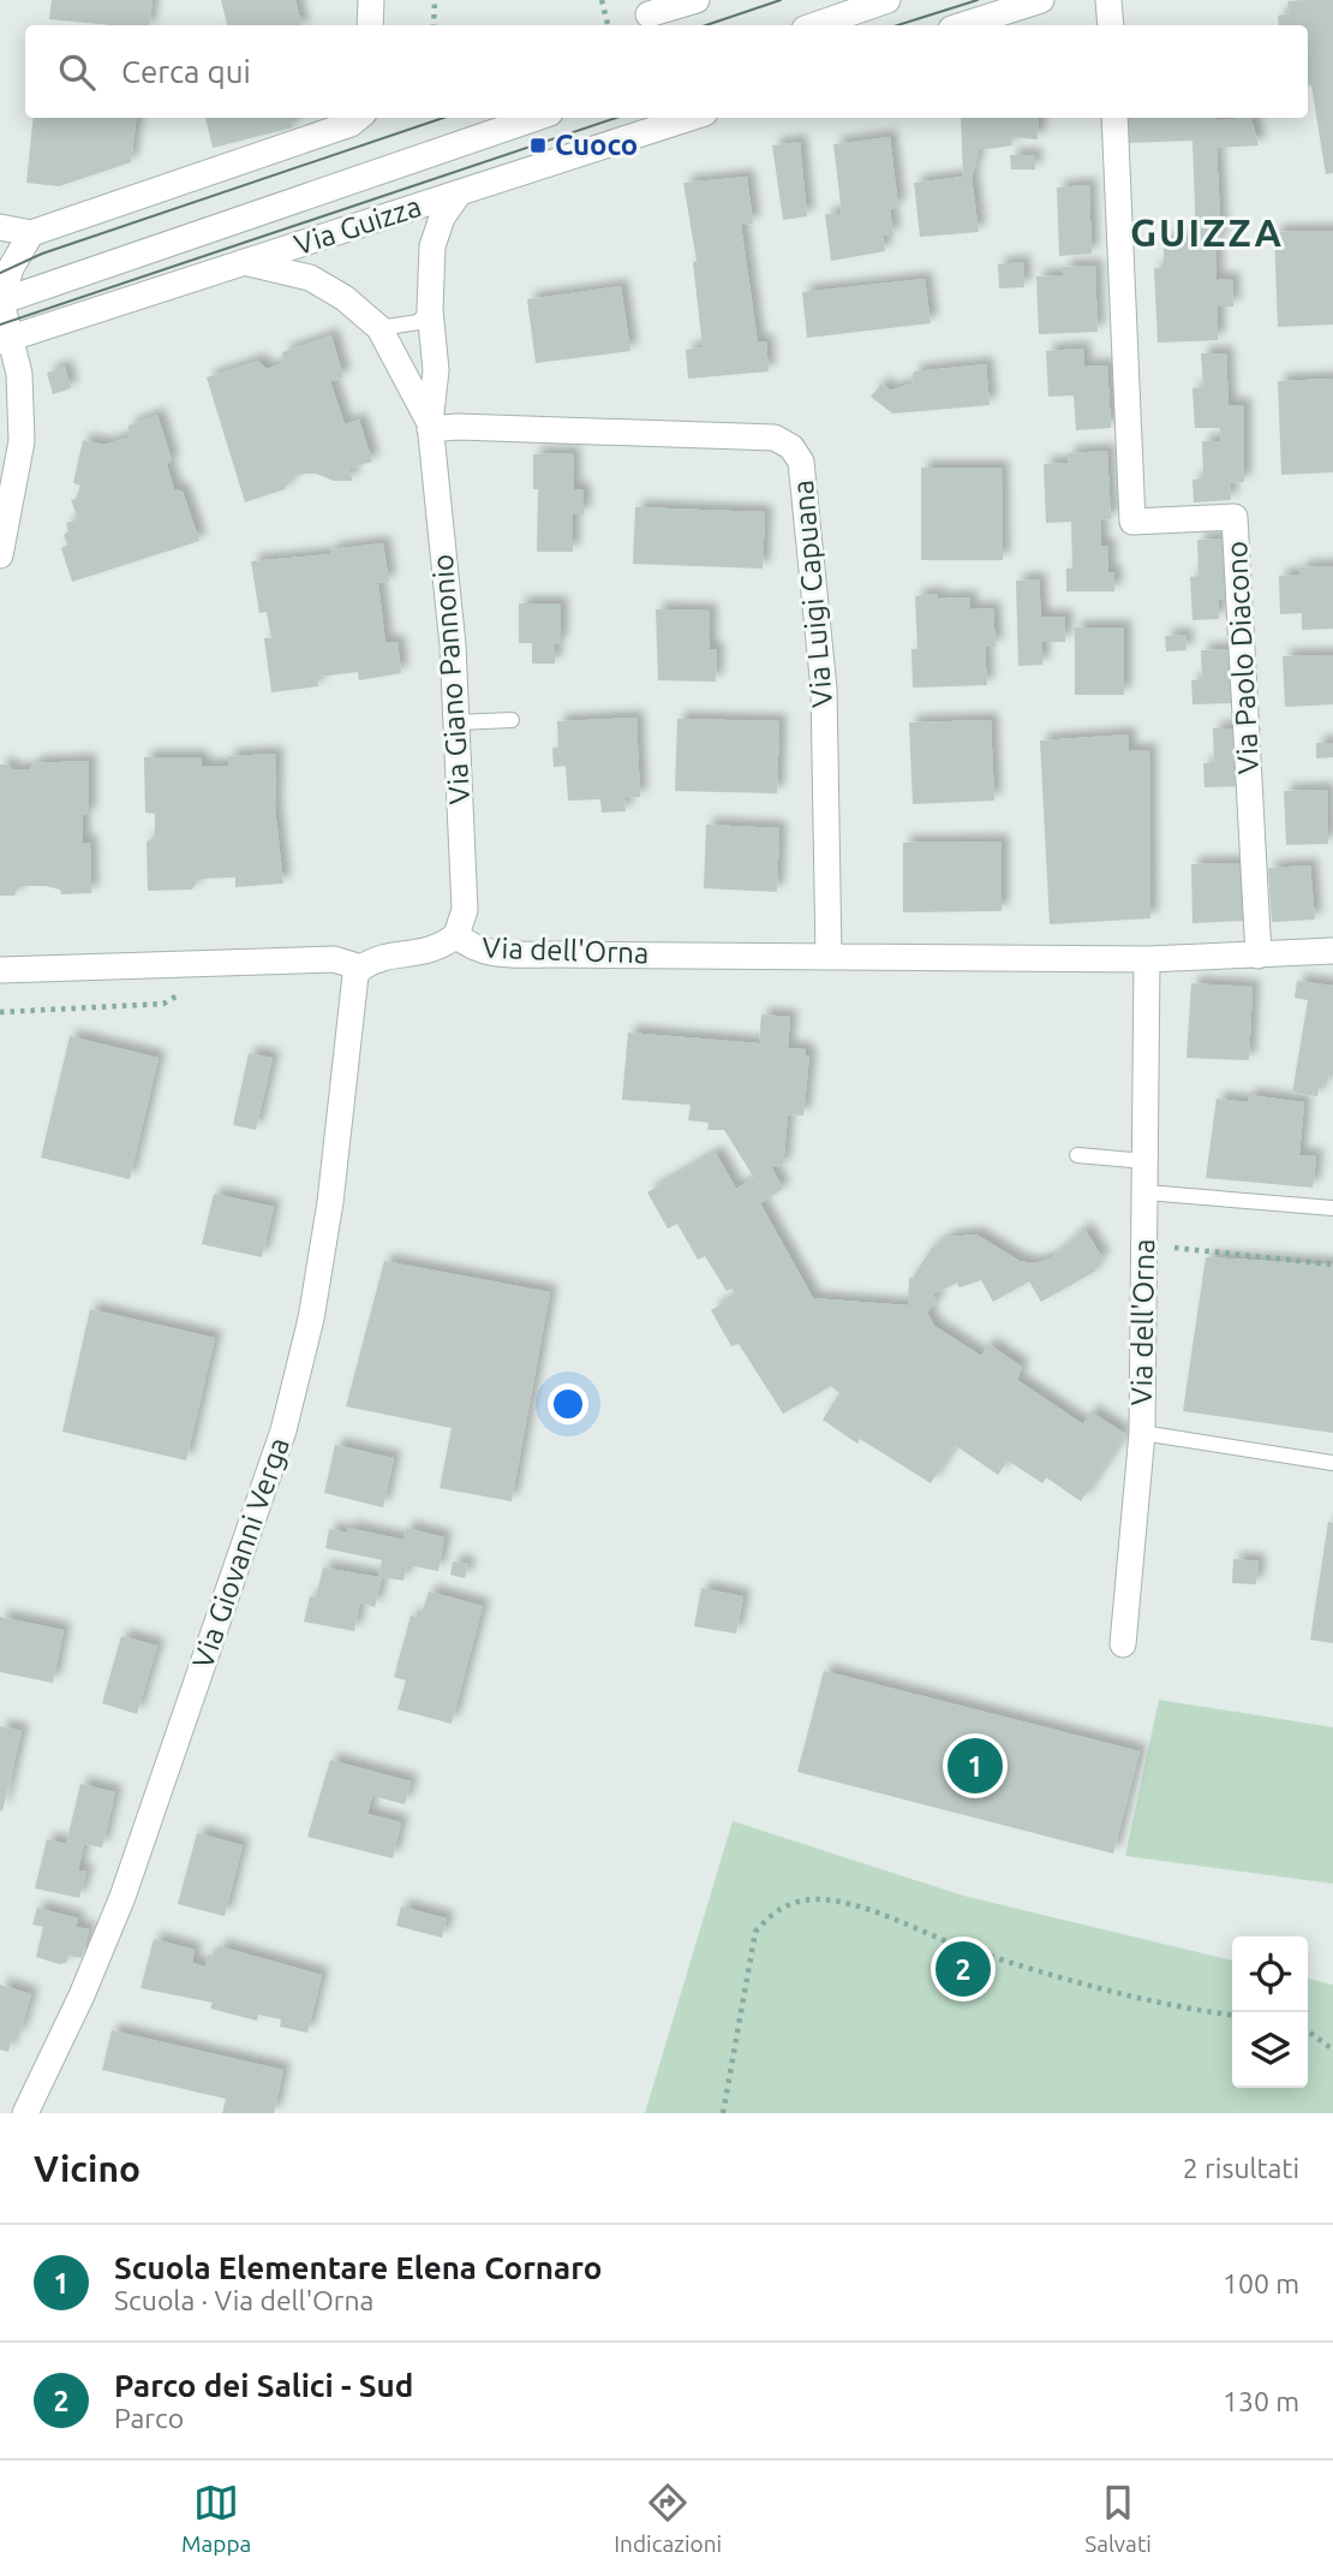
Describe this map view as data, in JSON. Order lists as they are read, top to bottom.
{
  "streets": {
    "street": [
      "Via Guizza",
      "Via Luigi Capuana",
      "Via Paolo Diacono",
      "Via Giano Pannonio",
      "Via dell'Orna",
      "Via Giovanni Verga"
    ]
  },
  "crossings": [
    ["Via Guizza", "Via Giano Pannonio"],
    ["Via Luigi Capuana", "Via Giano Pannonio"],
    ["Via Luigi Capuana", "Via dell'Orna"],
    ["Via Paolo Diacono", "Via dell'Orna"],
    ["Via Giano Pannonio", "Via dell'Orna"],
    ["Via dell'Orna", "Via Giovanni Verga"]
  ],
  "districts": ["GUIZZA"],
  "places": {
    "transit": ["Cuoco"]
  },
  "page": {
    "search": "Cerca qui",
    "pins": ["1", "2"],
    "heading": ["Vicino", "2 risultati"],
    "list": [
      {
        "mark": "1",
        "name": "Scuola Elementare Elena Cornaro",
        "note": "Scuola · Via dell'Orna",
        "value": "100 m"
      },
      {
        "mark": "2",
        "name": "Parco dei Salici - Sud",
        "note": "Parco",
        "value": "130 m"
      }
    ],
    "nav": ["Mappa", "Indicazioni", "Salvati"]
  }
}
